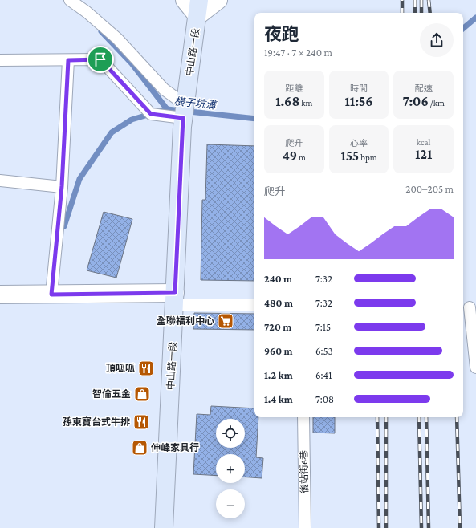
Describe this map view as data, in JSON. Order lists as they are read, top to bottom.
{
  "streets": {
    "main road": ["中山路一段"],
    "lane": ["後站街6巷"]
  },
  "water": ["橫子坑溝"],
  "places": {
    "supermarket": ["全聯福利中心"],
    "restaurant": ["頂呱呱", "孫東寶台式牛排"],
    "shop": ["智倫五金", "伸峰家具行"]
  },
  "page": {
    "heading": ["夜跑", "19:47 · 7 × 240 m"],
    "stats": [
      ["距離", "1.68 km"],
      ["時間", "11:56"],
      ["配速", "7:06 /km"],
      ["爬升", "49 m"],
      ["心率", "155 bpm"],
      ["kcal", "121"]
    ],
    "chart": ["爬升", "200–205 m"],
    "list": [
      {
        "name": "240 m",
        "note": "7:32"
      },
      {
        "name": "480 m",
        "note": "7:32"
      },
      {
        "name": "720 m",
        "note": "7:15"
      },
      {
        "name": "960 m",
        "note": "6:53"
      },
      {
        "name": "1.2 km",
        "note": "6:41"
      },
      {
        "name": "1.4 km",
        "note": "7:08"
      }
    ],
    "map_buttons": ["+", "−"]
  }
}
